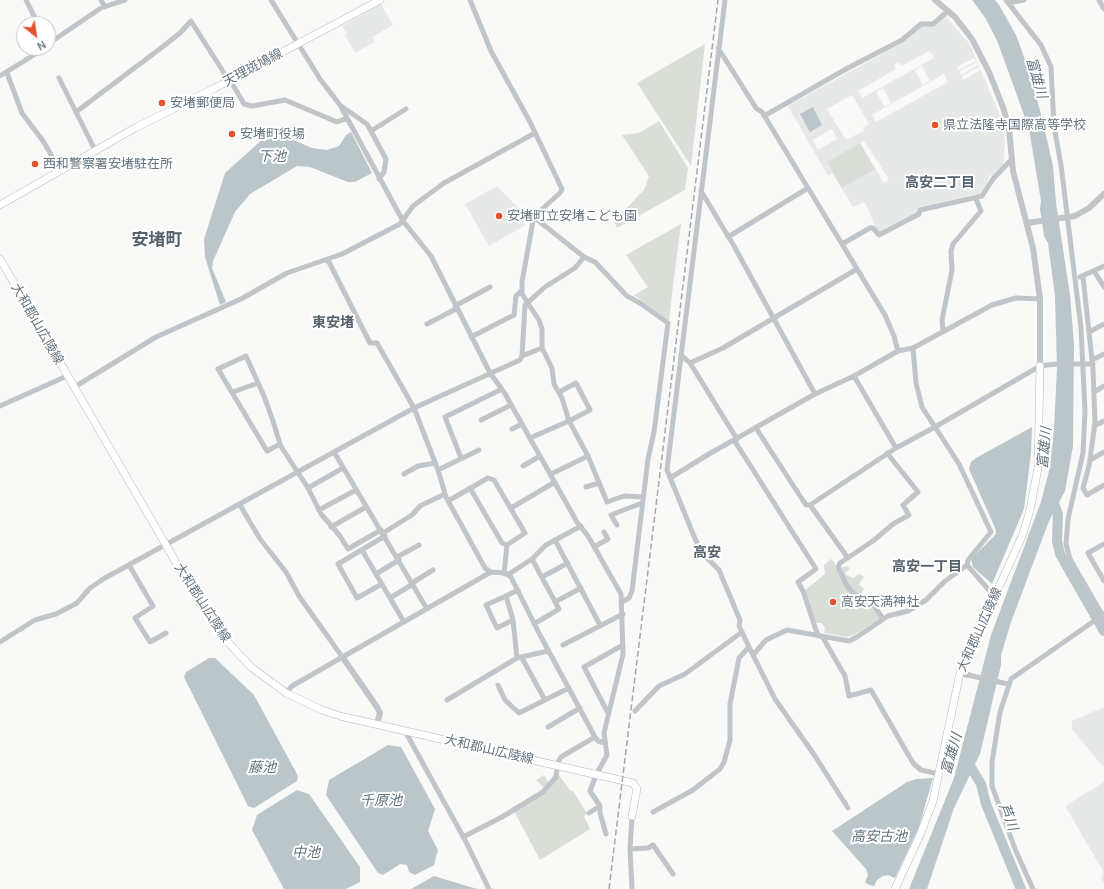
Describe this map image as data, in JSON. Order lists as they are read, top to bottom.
{
  "streets": {
    "main road": ["天理斑鳩線", "大和郡山広陵線"]
  },
  "districts": [
    "高安二丁目",
    "安堵町",
    "東安堵",
    "高安",
    "高安一丁目"
  ],
  "water": [
    "富雄川",
    "下池",
    "藤池",
    "千原池",
    "芦川",
    "高安古池",
    "中池"
  ],
  "places": [
    "安堵郵便局",
    "県立法隆寺国際高等学校",
    "安堵町役場",
    "西和警察署安堵駐在所",
    "安堵町立安堵こども園",
    "高安天満神社"
  ],
  "north": "bottom right"
}
